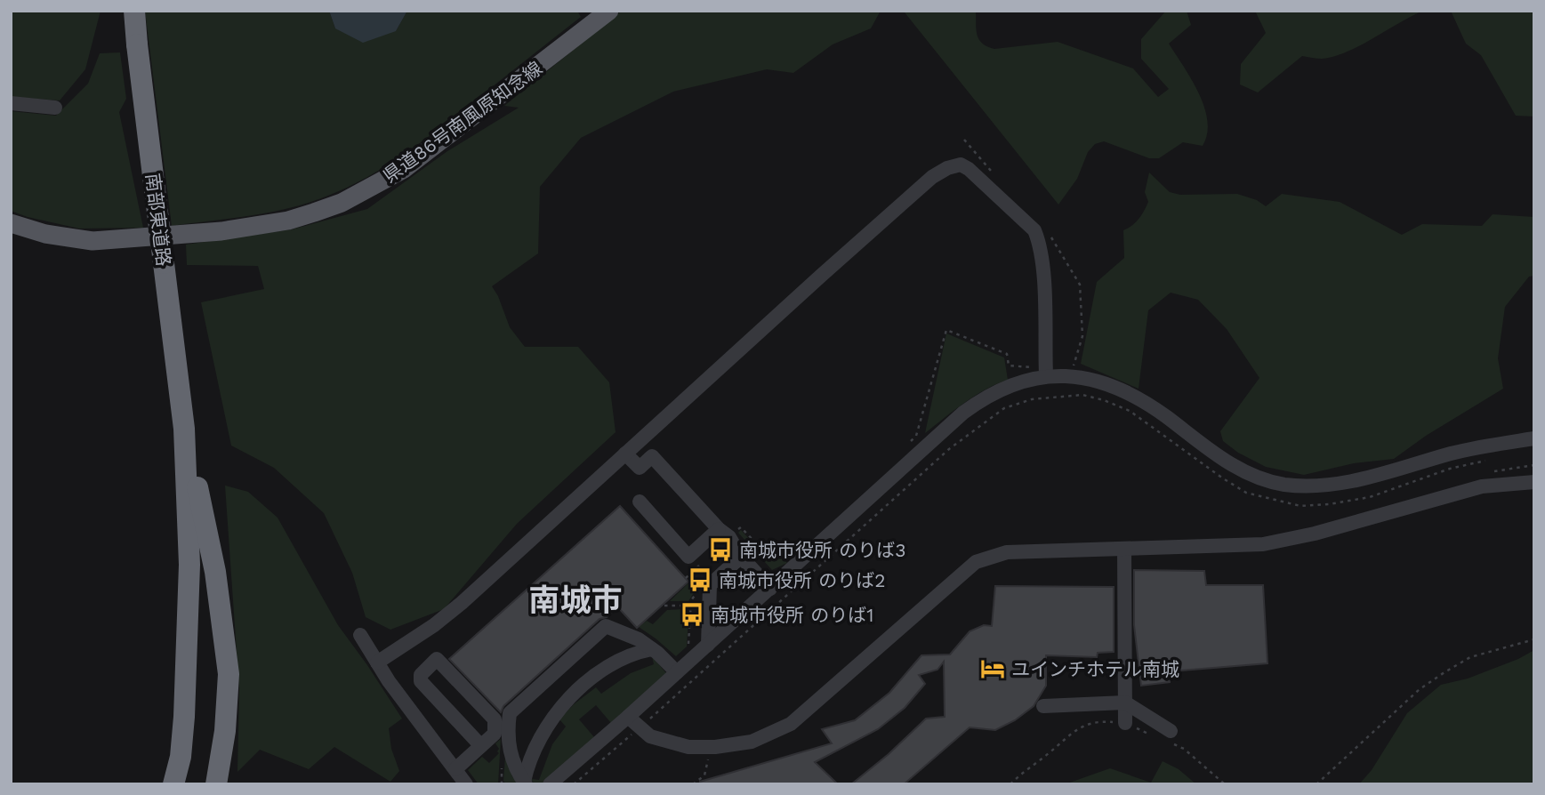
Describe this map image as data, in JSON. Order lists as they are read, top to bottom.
{
  "streets": {
    "highway": ["南部東道路"],
    "main road": ["県道86号南風原知念線"]
  },
  "districts": ["南城市"],
  "places": {
    "bus stop": ["南城市役所 のりば3", "南城市役所 のりば2", "南城市役所 のりば1"],
    "hotel": ["ユインチホテル南城"]
  }
}
